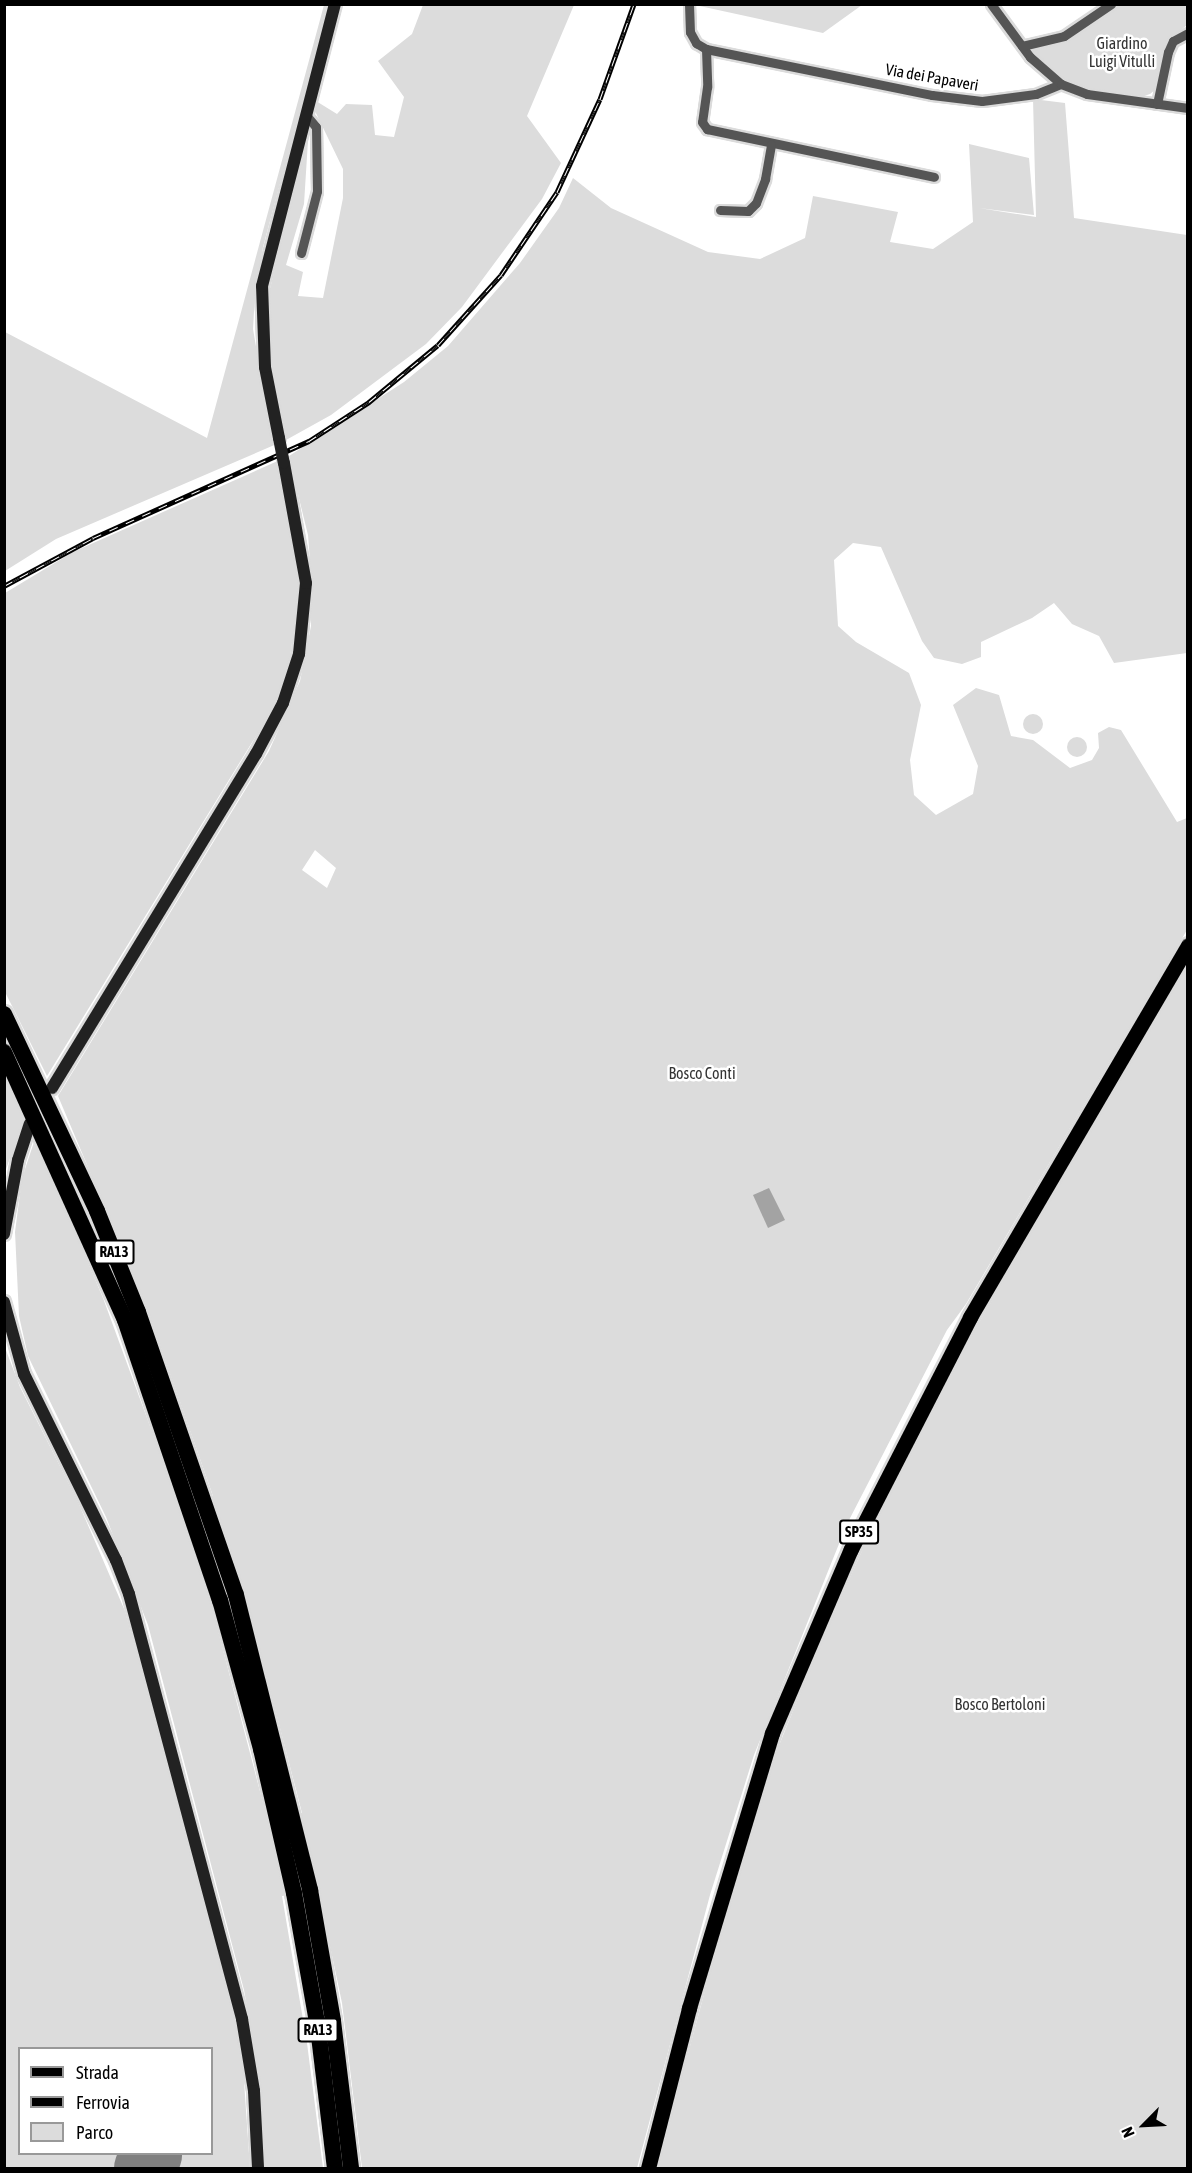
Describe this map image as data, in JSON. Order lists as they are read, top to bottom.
{
  "streets": {
    "highway": ["RA13"],
    "main road": ["SP35"],
    "street": ["Via dei Papaveri"]
  },
  "parks": ["Giardino Luigi Vitulli", "Bosco Conti", "Bosco Bertoloni"],
  "legend": ["Strada", "Ferrovia", "Parco"],
  "north": "bottom left"
}
